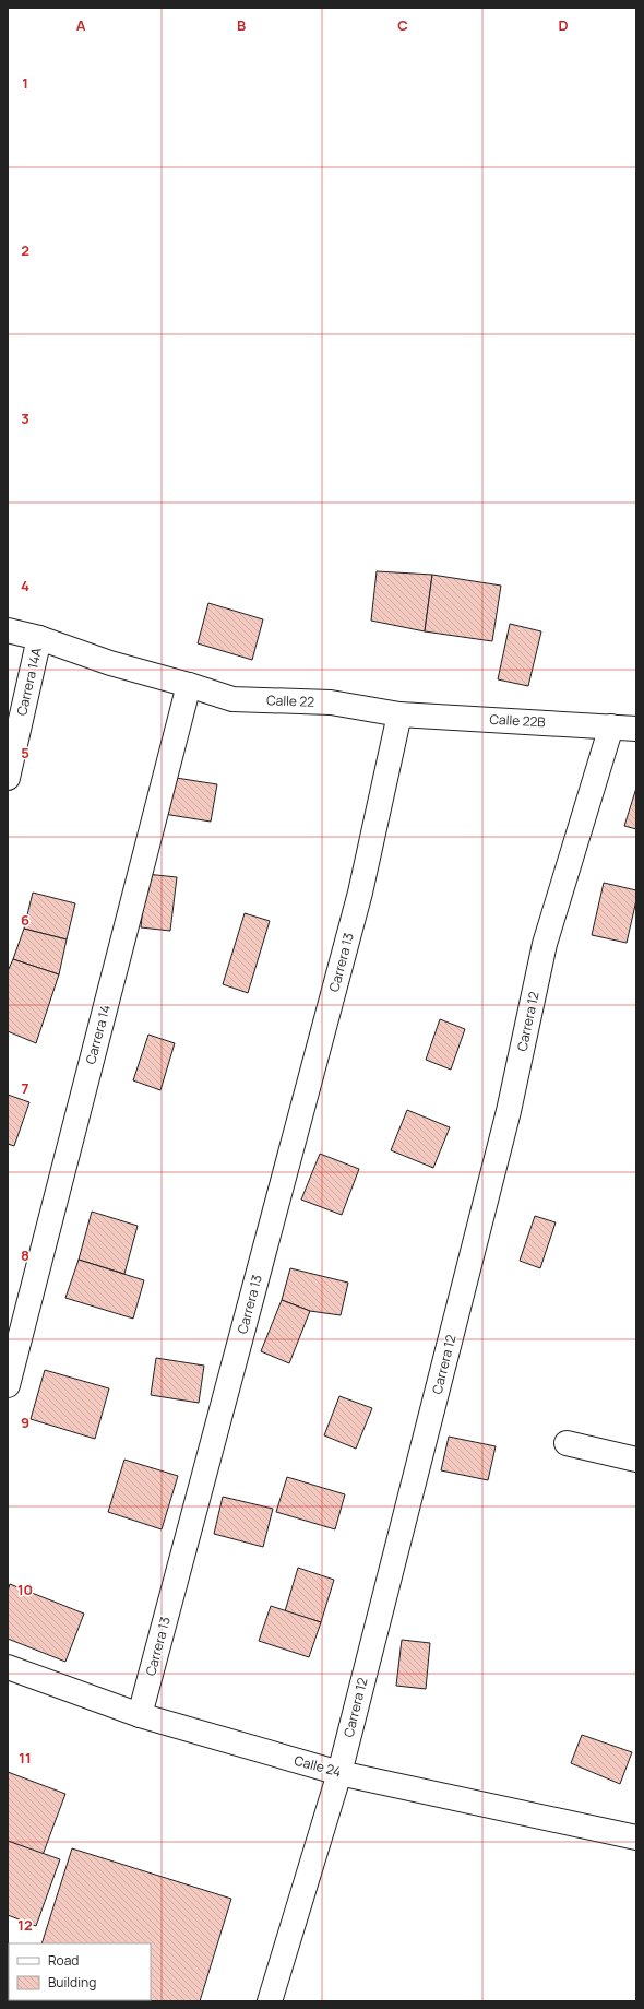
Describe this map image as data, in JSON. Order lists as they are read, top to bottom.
{
  "streets": {
    "street": [
      "Carrera 14A",
      "Calle 22",
      "Calle 22B",
      "Carrera 13",
      "Carrera 12",
      "Carrera 14",
      "Calle 24"
    ]
  },
  "crossings": [
    ["Carrera 14A", "Calle 22"],
    ["Calle 22", "Calle 22B"],
    ["Calle 22", "Carrera 13"],
    ["Calle 22", "Carrera 14"],
    ["Calle 22B", "Carrera 13"],
    ["Calle 22B", "Carrera 12"],
    ["Carrera 13", "Calle 24"],
    ["Carrera 12", "Calle 24"]
  ],
  "legend": ["Road", "Building"],
  "grid": {
    "columns": [
      "A",
      "B",
      "C",
      "D"
    ],
    "rows": [
      "1",
      "2",
      "3",
      "4",
      "5",
      "6",
      "7",
      "8",
      "9",
      "10",
      "11",
      "12"
    ]
  }
}
